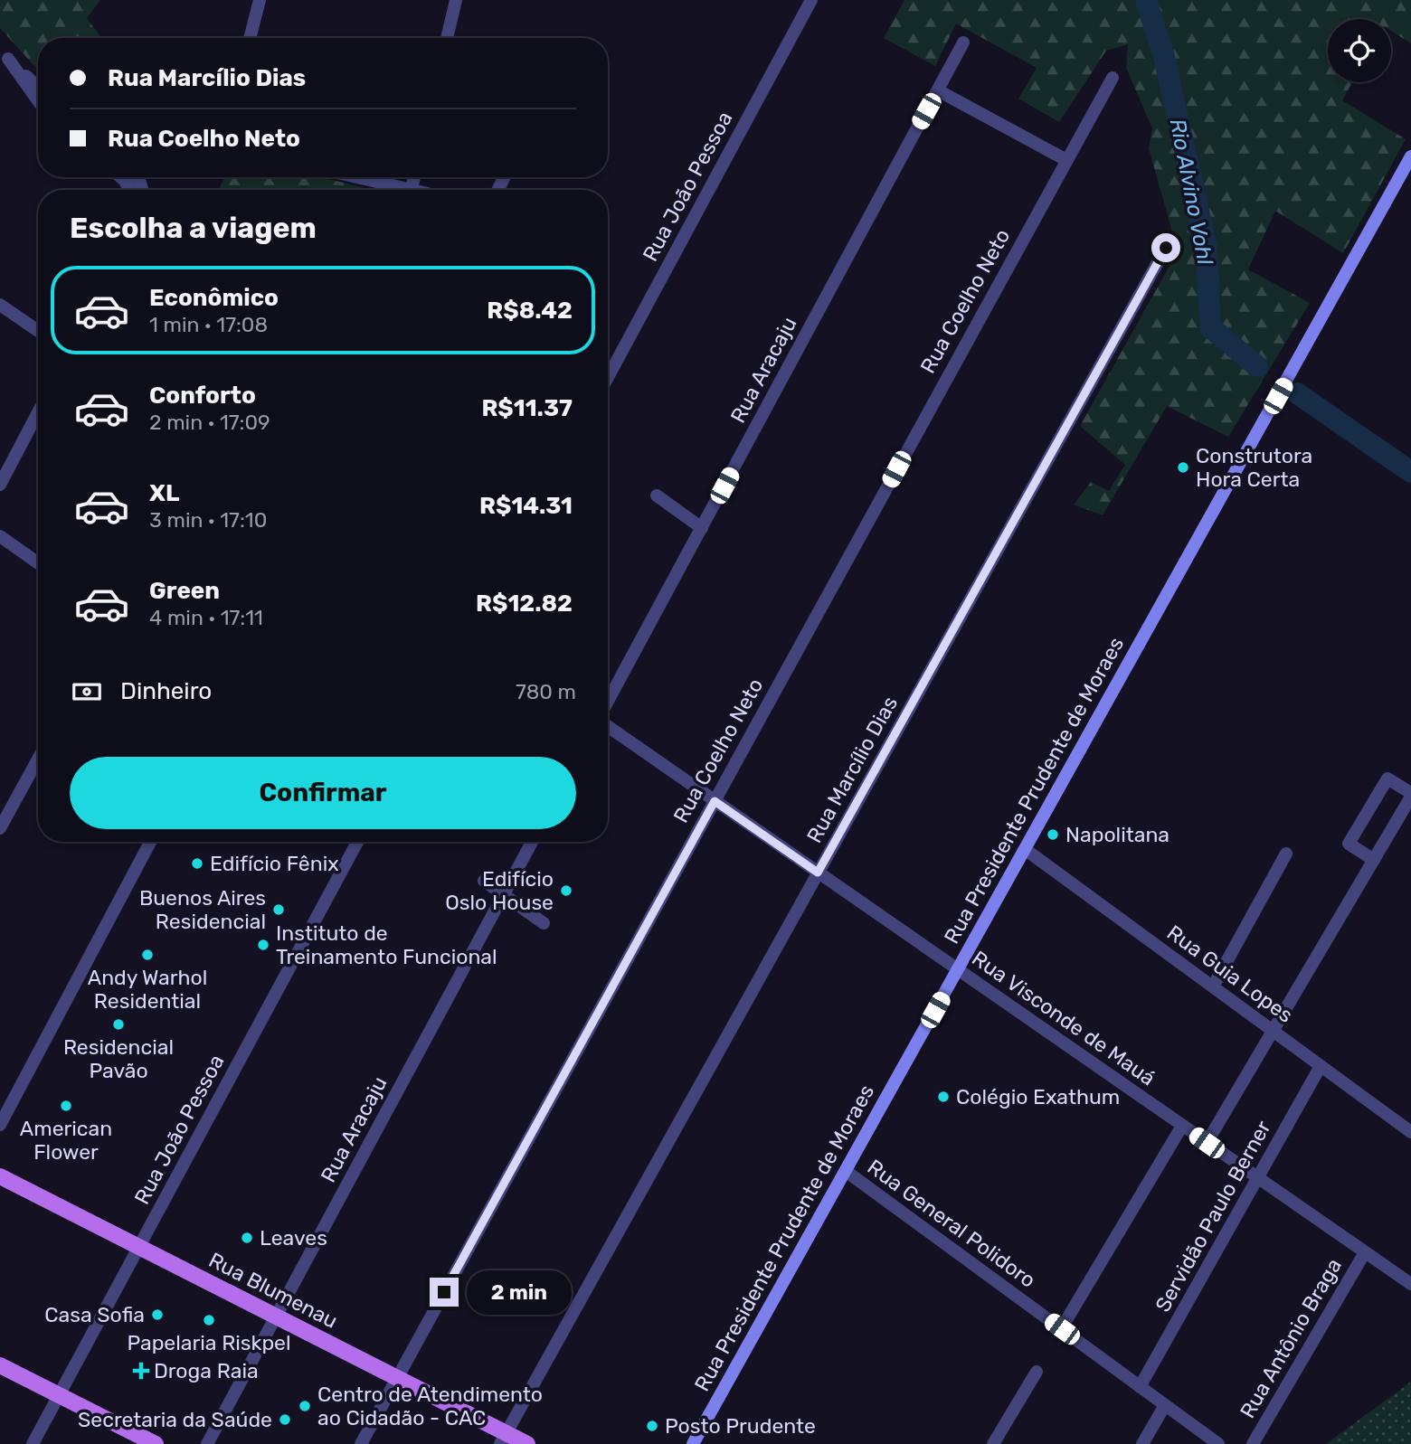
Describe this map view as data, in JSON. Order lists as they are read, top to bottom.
{
  "streets": {
    "main road": ["Rua Presidente Prudente de Moraes", "Rua Blumenau"],
    "street": [
      "Rua João Pessoa",
      "Rua Coelho Neto",
      "Rua Aracaju",
      "Rua Marcílio Dias",
      "Rua Guia Lopes",
      "Rua Visconde de Mauá",
      "Servidão Paulo Berner",
      "Rua General Polidoro",
      "Rua Antônio Braga"
    ]
  },
  "crossings": [
    ["Rua João Pessoa", "Rua Blumenau"],
    ["Rua Coelho Neto", "Rua Visconde de Mauá"],
    ["Rua Coelho Neto", "Rua Blumenau"],
    ["Rua Aracaju", "Rua Blumenau"],
    ["Rua Marcílio Dias", "Rua Visconde de Mauá"],
    ["Rua Marcílio Dias", "Rua Blumenau"],
    ["Rua Presidente Prudente de Moraes", "Rua Guia Lopes"],
    ["Rua Presidente Prudente de Moraes", "Rua Visconde de Mauá"],
    ["Rua Presidente Prudente de Moraes", "Rua General Polidoro"],
    ["Rua Guia Lopes", "Servidão Paulo Berner"],
    ["Rua Visconde de Mauá", "Servidão Paulo Berner"],
    ["Rua Visconde de Mauá", "Rua Antônio Braga"],
    ["Servidão Paulo Berner", "Rua General Polidoro"]
  ],
  "water": ["Rio Alvino Vohl"],
  "places": {
    "other": [
      "Construtora Hora Certa",
      "Napolitana",
      "Edifício Fênix",
      "Edifício Oslo House",
      "Buenos Aires Residencial",
      "Instituto de Treinamento Funcional",
      "Andy Warhol Residential",
      "Residencial Pavão",
      "Colégio Exathum",
      "American Flower",
      "Leaves",
      "Casa Sofia",
      "Papelaria Riskpel",
      "Centro de Atendimento ao Cidadão - CAC",
      "Secretaria da Saúde",
      "Posto Prudente"
    ],
    "health": ["Droga Raia"]
  },
  "page": {
    "banner": ["Rua Marcílio Dias", "Rua Coelho Neto"],
    "heading": "Escolha a viagem",
    "list": [
      {
        "name": "Econômico",
        "note": "1 min · 17:08",
        "value": "R$8.42"
      },
      {
        "name": "Conforto",
        "note": "2 min · 17:09",
        "value": "R$11.37"
      },
      {
        "name": "XL",
        "note": "3 min · 17:10",
        "value": "R$14.31"
      },
      {
        "name": "Green",
        "note": "4 min · 17:11",
        "value": "R$12.82"
      }
    ],
    "pay": ["Dinheiro", "780 m"],
    "buttons": "Confirmar",
    "bubble": "2 min"
  }
}
